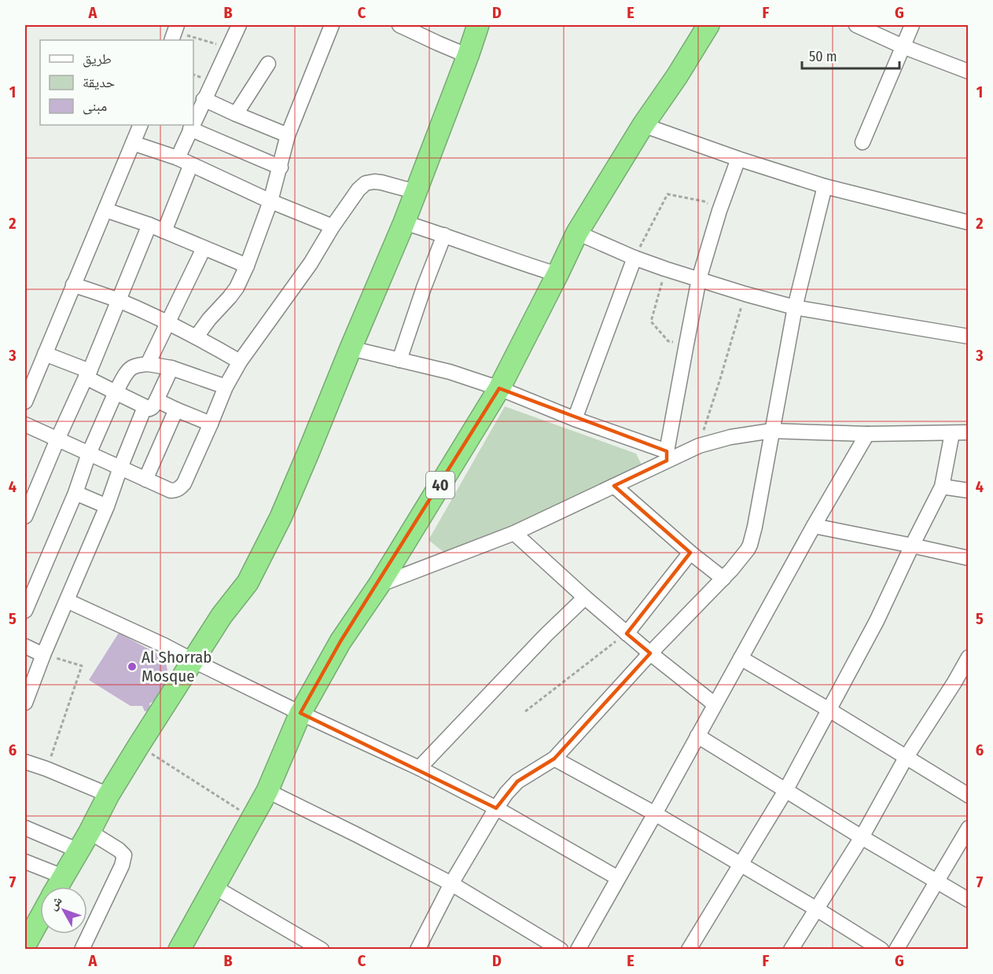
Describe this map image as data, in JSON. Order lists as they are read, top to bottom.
{
  "streets": {
    "highway": ["40"]
  },
  "places": ["Al Shorrab Mosque"],
  "legend": ["طريق", "حديقة", "مبنى"],
  "scale_bar": "50 m",
  "north": "top left",
  "grid": {
    "columns": [
      "A",
      "B",
      "C",
      "D",
      "E",
      "F",
      "G"
    ],
    "rows": [
      "1",
      "2",
      "3",
      "4",
      "5",
      "6",
      "7"
    ]
  }
}
